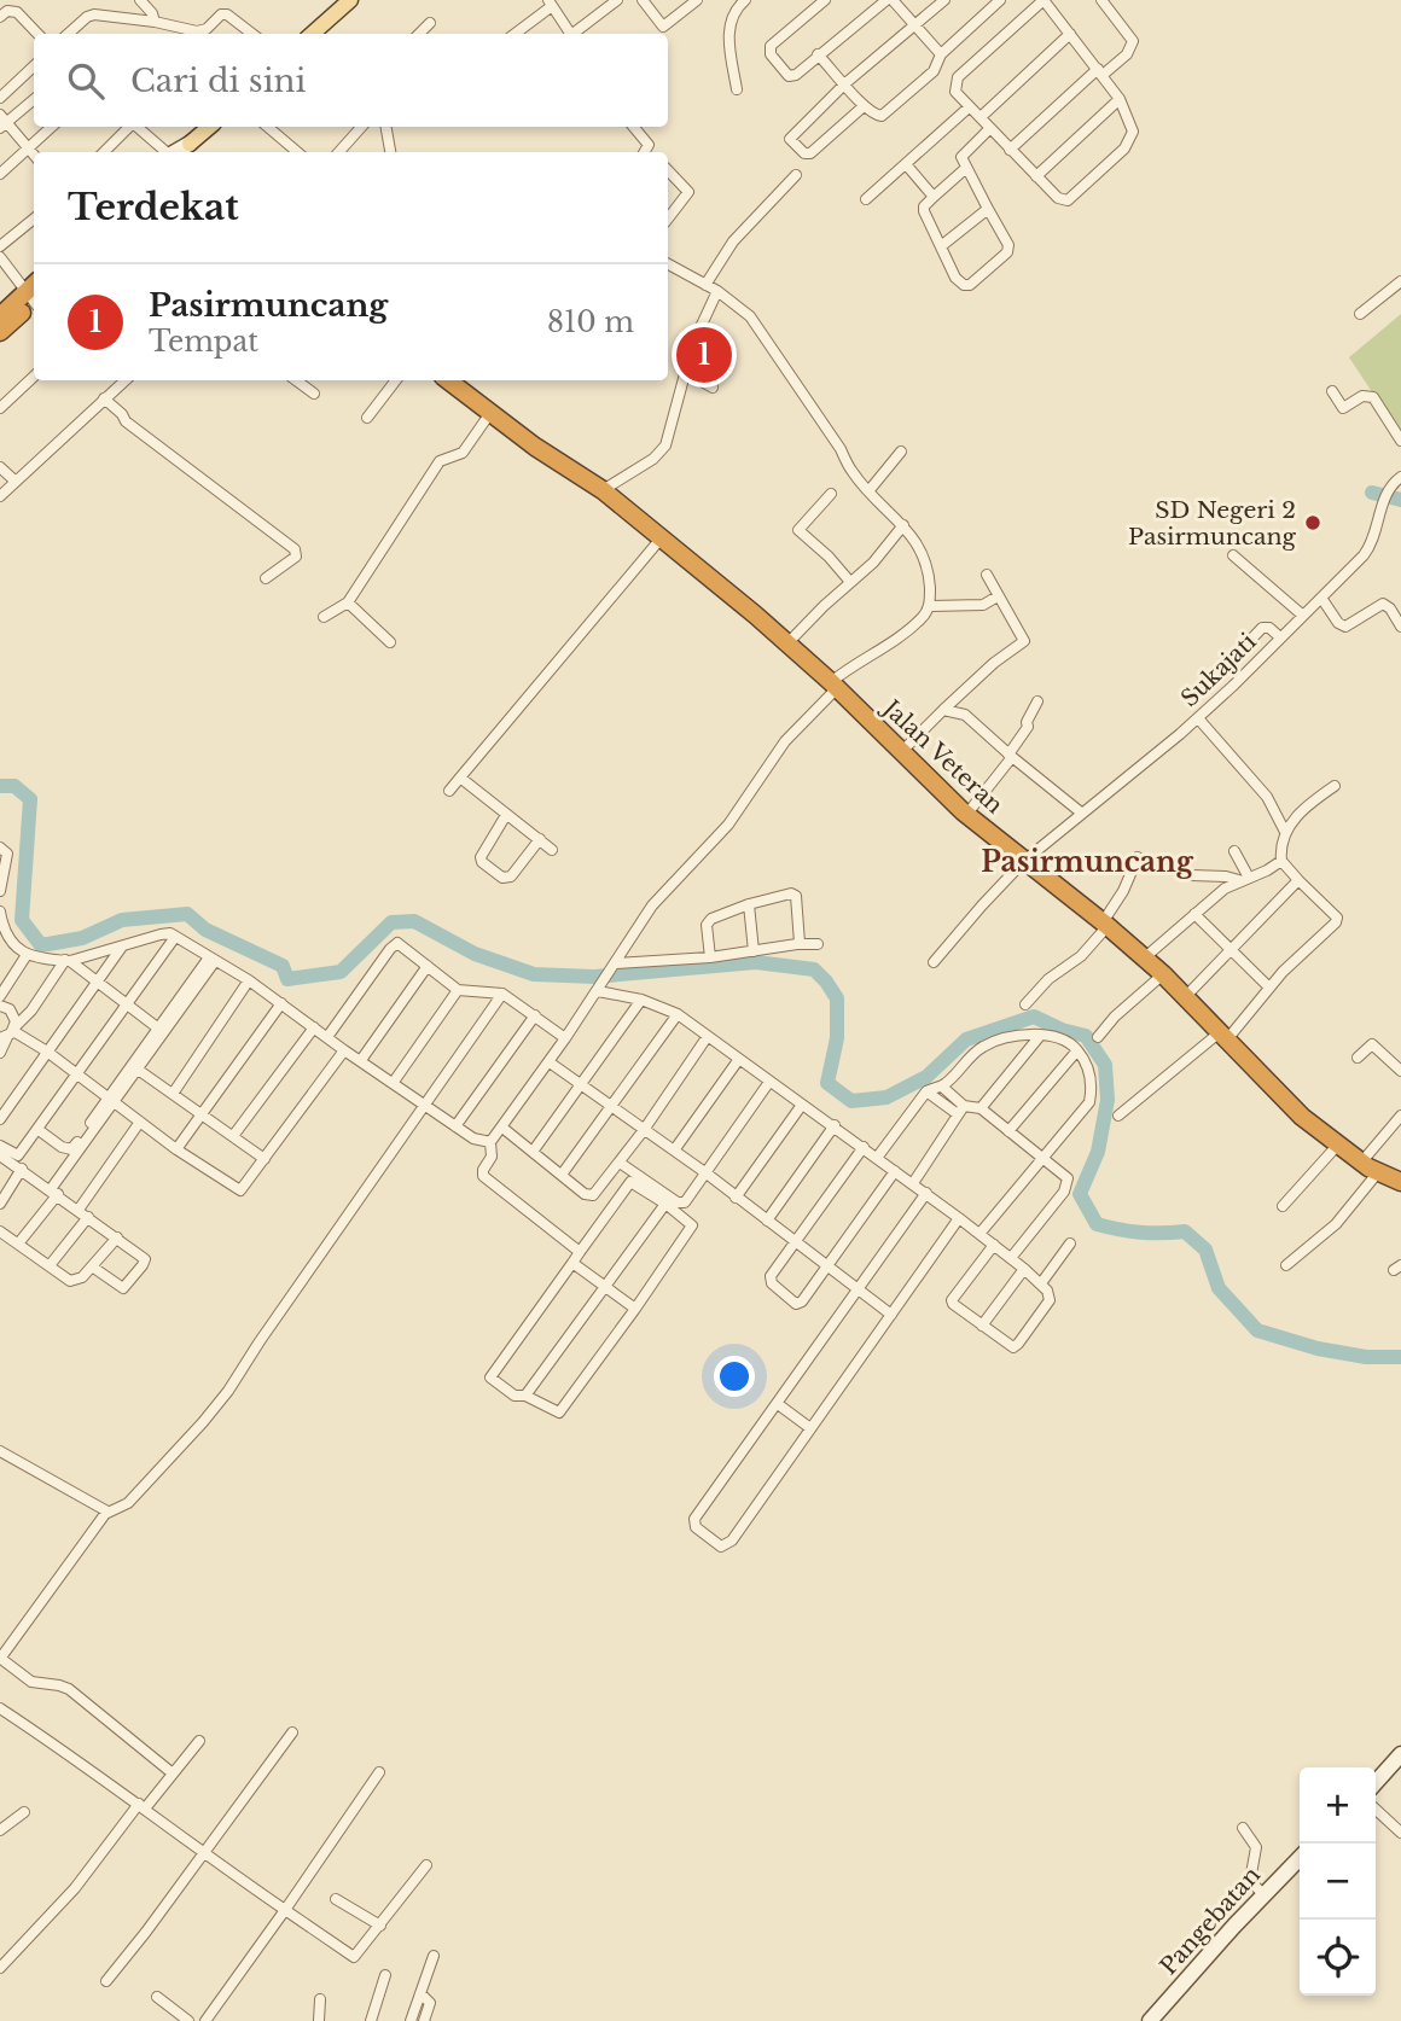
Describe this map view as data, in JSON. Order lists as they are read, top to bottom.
{
  "streets": {
    "highway": ["Jalan Veteran"],
    "street": ["Sukajati", "Pangebatan"]
  },
  "crossings": [
    ["Sukajati", "Jalan Veteran"]
  ],
  "districts": ["Pasirmuncang"],
  "places": ["SD Negeri 2 Pasirmuncang"],
  "page": {
    "search": "Cari di sini",
    "heading": "Terdekat",
    "list": [
      {
        "mark": "1",
        "name": "Pasirmuncang",
        "note": "Tempat",
        "value": "810 m"
      }
    ],
    "pins": "1",
    "map_buttons": ["+", "−"]
  }
}
